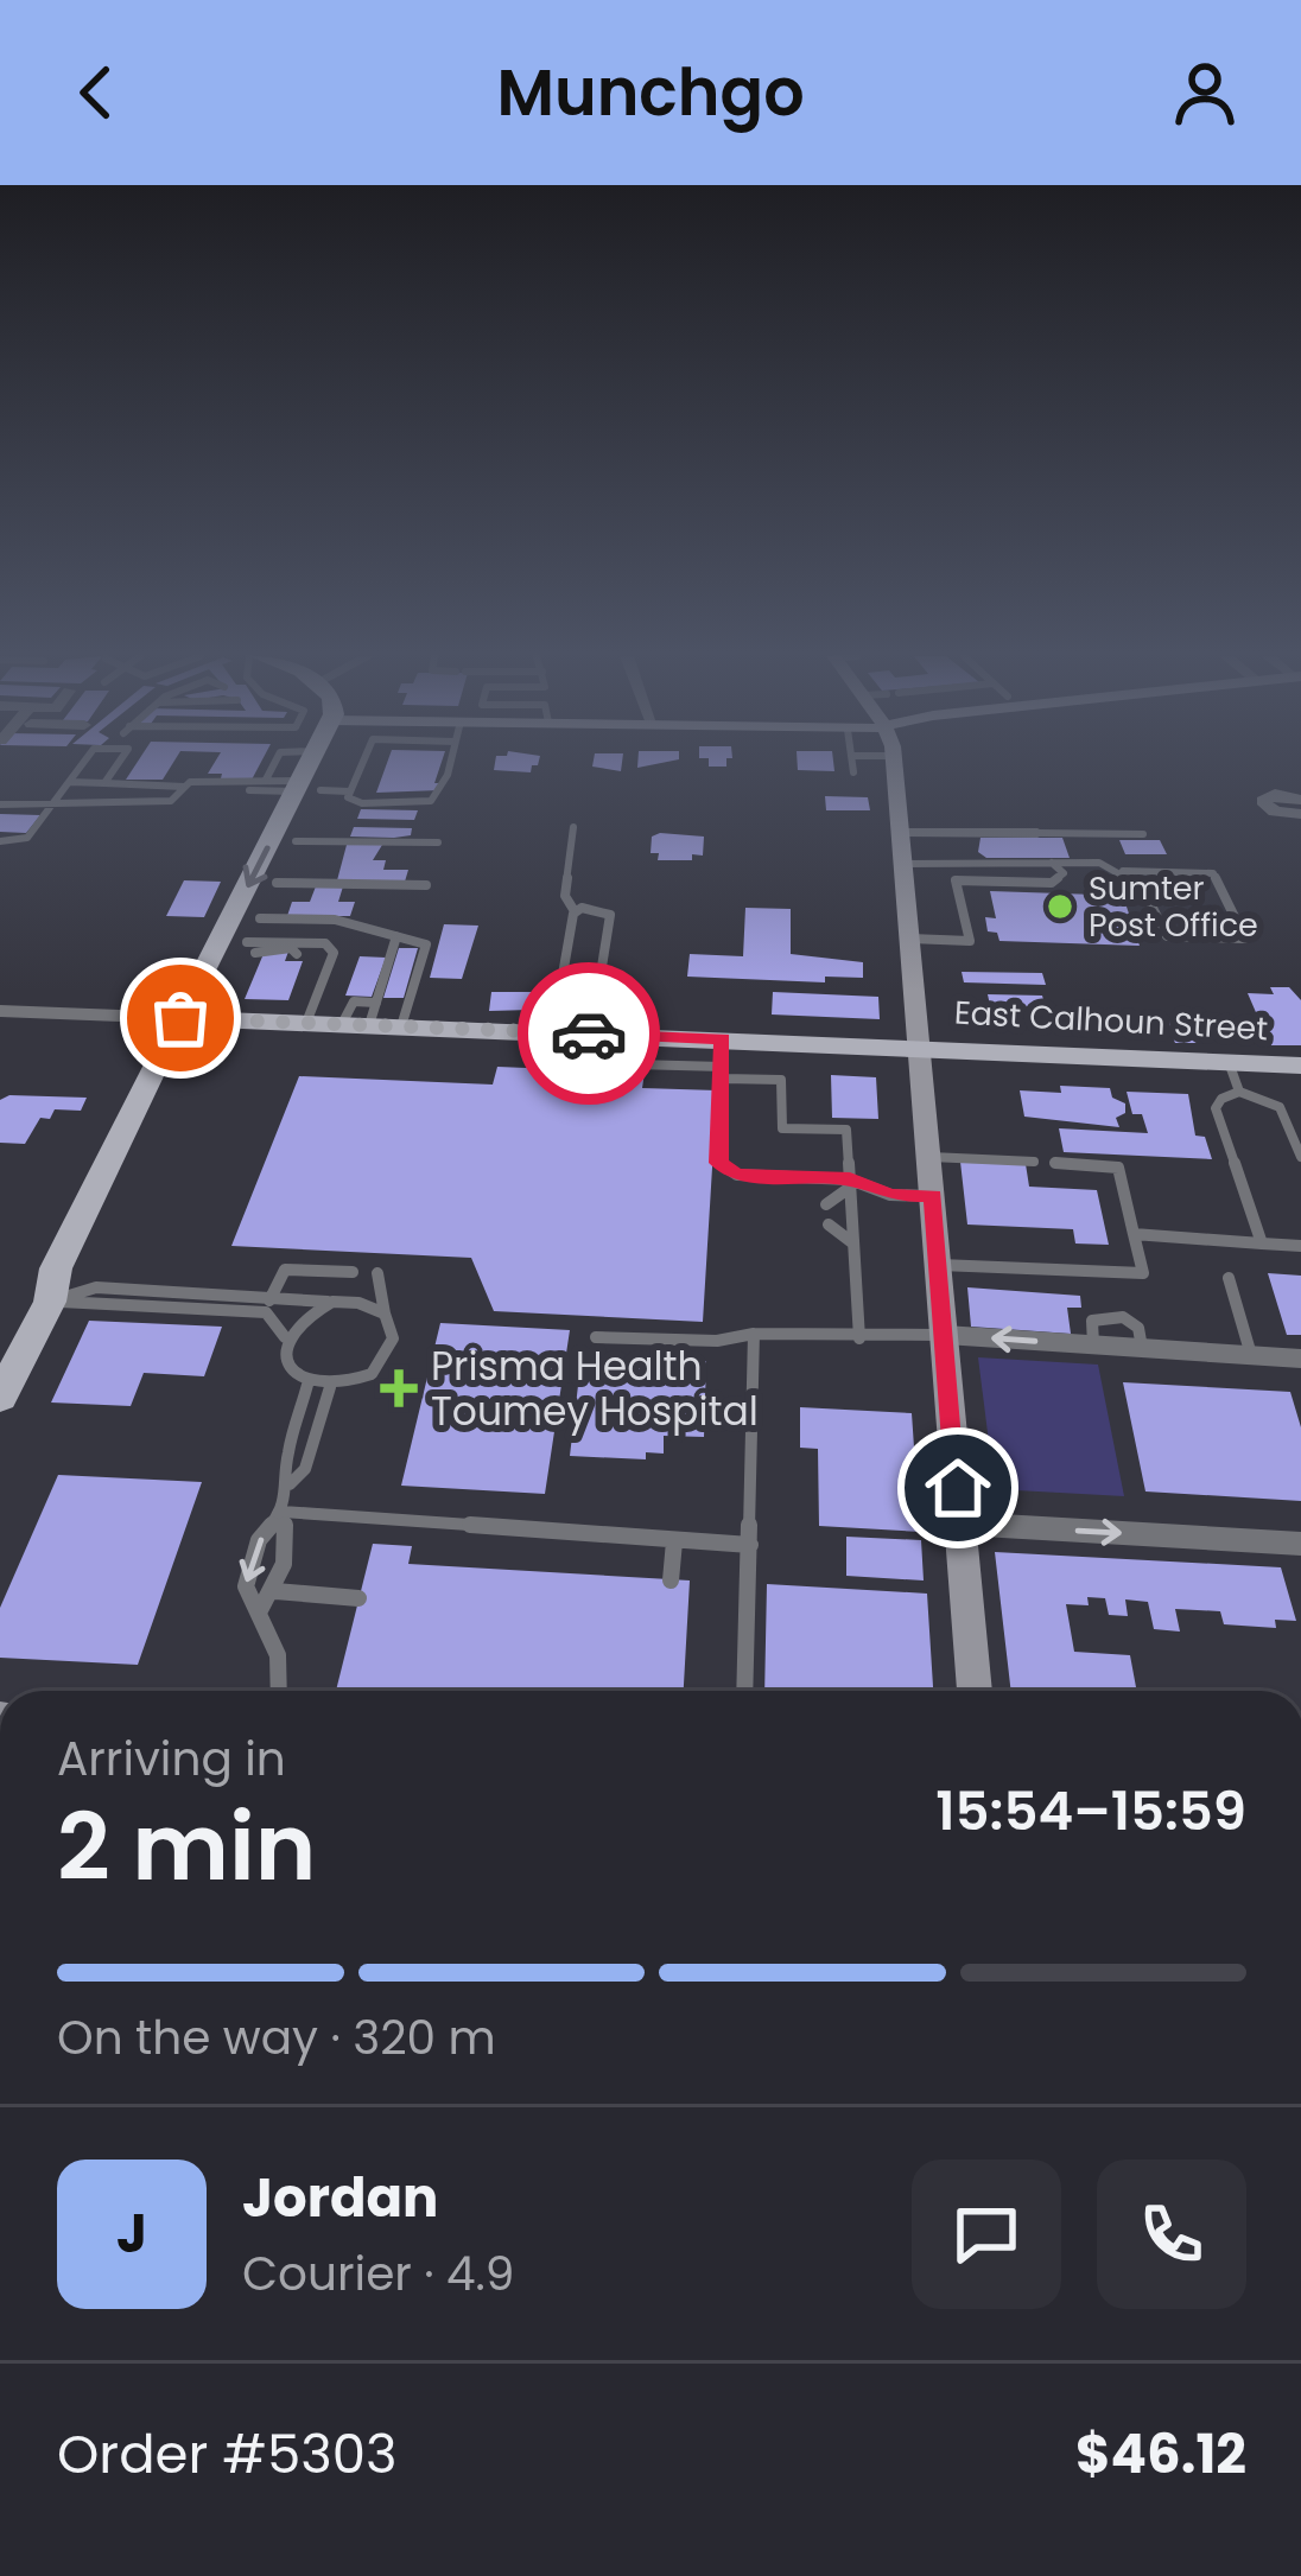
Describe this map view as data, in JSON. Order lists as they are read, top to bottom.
{
  "streets": {
    "main road": ["East Calhoun Street"]
  },
  "places": {
    "other": ["Sumter Post Office"],
    "health": ["Prisma Health Toumey Hospital"]
  },
  "page": {
    "header": "Munchgo",
    "heading": ["2 min", "Arriving in", "15:54–15:59"],
    "panel": [
      "Jordan",
      "Courier · 4.9",
      "Order #5303",
      "$46.12"
    ],
    "bar": "On the way · 320 m",
    "round": "J"
  }
}
